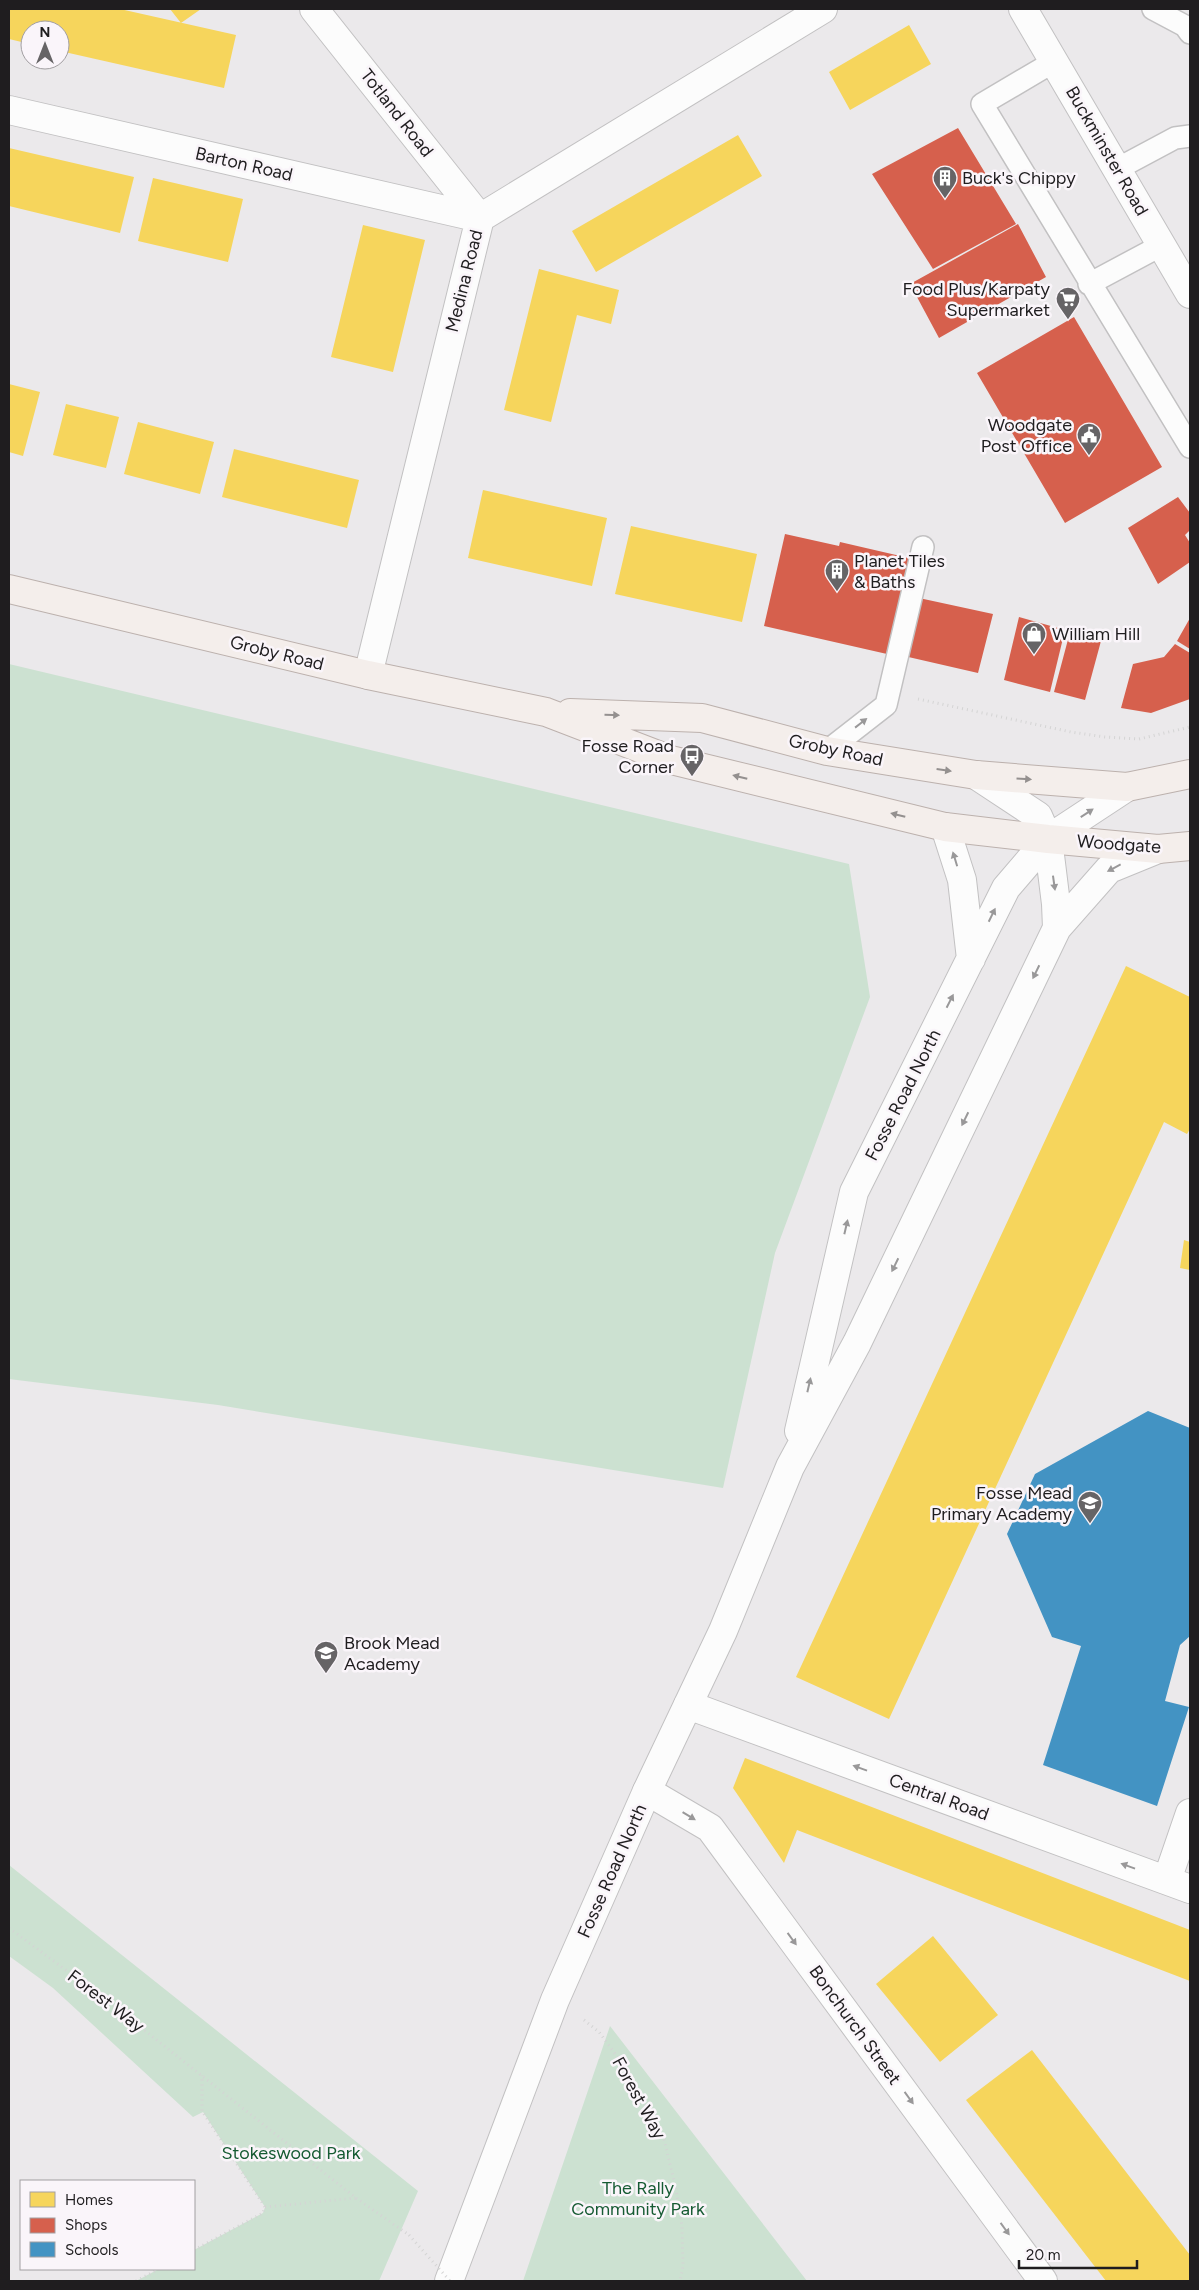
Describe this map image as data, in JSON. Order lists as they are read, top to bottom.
{
  "streets": {
    "main road": ["Groby Road", "Woodgate"],
    "street": [
      "Totland Road",
      "Buckminster Road",
      "Barton Road",
      "Medina Road",
      "Fosse Road North",
      "Central Road",
      "Bonchurch Street"
    ],
    "path": ["Forest Way"]
  },
  "crossings": [
    ["Totland Road", "Barton Road"],
    ["Totland Road", "Medina Road"],
    ["Barton Road", "Medina Road"],
    ["Medina Road", "Groby Road"],
    ["Groby Road", "Woodgate"],
    ["Groby Road", "Fosse Road North"],
    ["Woodgate", "Fosse Road North"],
    ["Fosse Road North", "Central Road"],
    ["Fosse Road North", "Forest Way"],
    ["Fosse Road North", "Bonchurch Street"]
  ],
  "one_way": ["Central Road", "Bonchurch Street"],
  "parks": ["Stokeswood Park", "The Rally Community Park"],
  "places": {
    "building": ["Buck's Chippy", "Planet Tiles & Baths"],
    "supermarket": ["Food Plus/Karpaty Supermarket"],
    "public building": ["Woodgate Post Office"],
    "shop": ["William Hill"],
    "bus stop": ["Fosse Road Corner"],
    "school or university": ["Fosse Mead Primary Academy", "Brook Mead Academy"]
  },
  "legend": ["Homes", "Shops", "Schools"],
  "scale_bar": "20 m",
  "north": "top"
}
